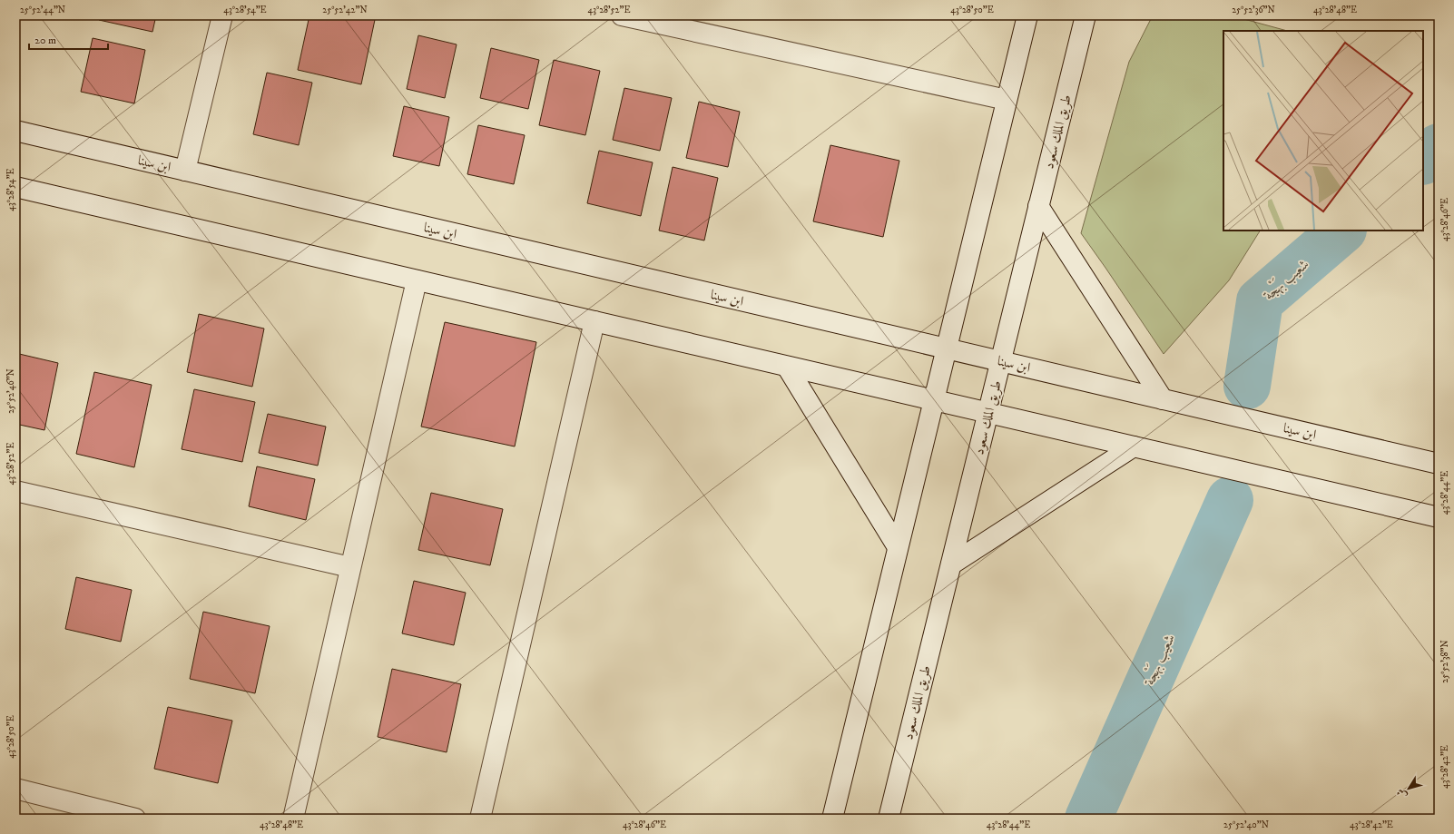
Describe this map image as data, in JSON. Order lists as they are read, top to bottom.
{
  "streets": {
    "street": ["طريق الملك سعود", "ابن سينا"]
  },
  "crossings": [
    ["طريق الملك سعود", "ابن سينا"]
  ],
  "water": ["شعيب بَهْجة"],
  "scale_bar": "20 m",
  "north": "bottom left",
  "coordinates": [
    "25°52'44\"N",
    "43°28'54\"E",
    "25°52'42\"N",
    "43°28'52\"E",
    "43°28'50\"E",
    "25°52'36\"N",
    "43°28'48\"E",
    "43°28'46\"E",
    "25°52'46\"N",
    "43°28'44\"E",
    "25°52'38\"N",
    "43°28'42\"E",
    "25°52'40\"N"
  ]
}
